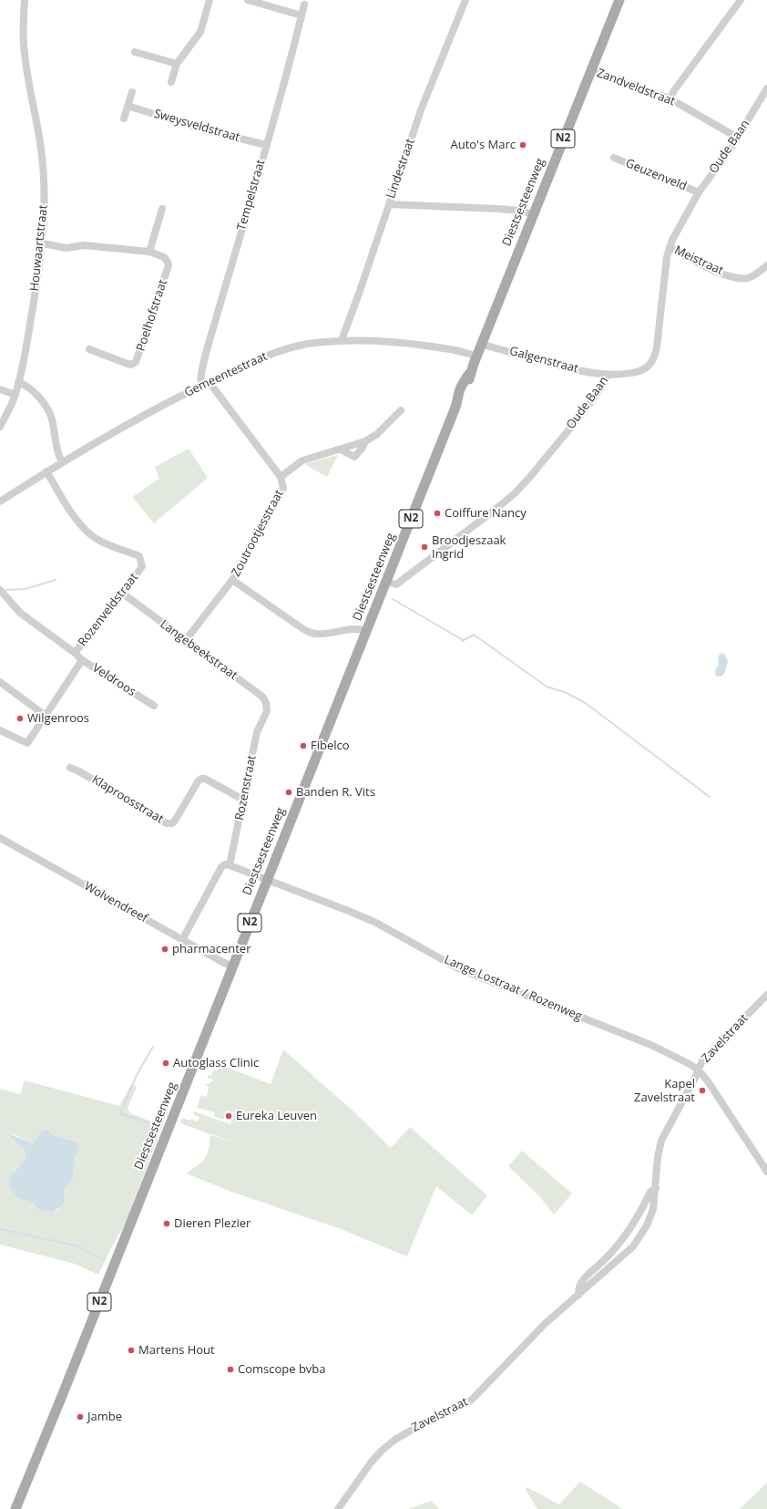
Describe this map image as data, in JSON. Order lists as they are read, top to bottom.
{
  "streets": {
    "main road": ["N2", "Diestsesteenweg"],
    "street": [
      "Zandveldstraat",
      "Sweysveldstraat",
      "Oude Baan",
      "Lindestraat",
      "Geuzenveld",
      "Tempelstraat",
      "Houwaartstraat",
      "Meistraat",
      "Poelhofstraat",
      "Galgenstraat",
      "Gemeentestraat",
      "Zoutrootjesstraat",
      "Rozenveldstraat",
      "Langebeekstraat",
      "Veldroos",
      "Rozenstraat",
      "Klaproosstraat",
      "Wolvendreef",
      "Lange Lostraat / Rozenweg",
      "Zavelstraat"
    ]
  },
  "crossings": [
    ["Zandveldstraat", "Oude Baan"],
    ["Zandveldstraat", "Diestsesteenweg"],
    ["Sweysveldstraat", "Tempelstraat"],
    ["Oude Baan", "Geuzenveld"],
    ["Oude Baan", "Diestsesteenweg"],
    ["Oude Baan", "Meistraat"],
    ["Oude Baan", "Galgenstraat"],
    ["Lindestraat", "Gemeentestraat"],
    ["Tempelstraat", "Gemeentestraat"],
    ["Tempelstraat", "Zoutrootjesstraat"],
    ["Diestsesteenweg", "Galgenstraat"],
    ["Diestsesteenweg", "Gemeentestraat"],
    ["Diestsesteenweg", "Zoutrootjesstraat"],
    ["Diestsesteenweg", "Wolvendreef"],
    ["Diestsesteenweg", "Lange Lostraat / Rozenweg"],
    ["Houwaartstraat", "Poelhofstraat"],
    ["Gemeentestraat", "Zoutrootjesstraat"],
    ["Gemeentestraat", "Rozenveldstraat"],
    ["Rozenveldstraat", "Langebeekstraat"],
    ["Rozenveldstraat", "Veldroos"],
    ["Langebeekstraat", "Rozenstraat"],
    ["Rozenstraat", "Klaproosstraat"],
    ["Lange Lostraat / Rozenweg", "Zavelstraat"]
  ],
  "places": [
    "Auto's Marc",
    "Coiffure Nancy",
    "Broodjeszaak Ingrid",
    "Wilgenroos",
    "Fibelco",
    "Banden R. Vits",
    "pharmacenter",
    "Autoglass Clinic",
    "Kapel Zavelstraat",
    "Eureka Leuven",
    "Dieren Plezier",
    "Martens Hout",
    "Comscope bvba",
    "Jambe"
  ]
}
